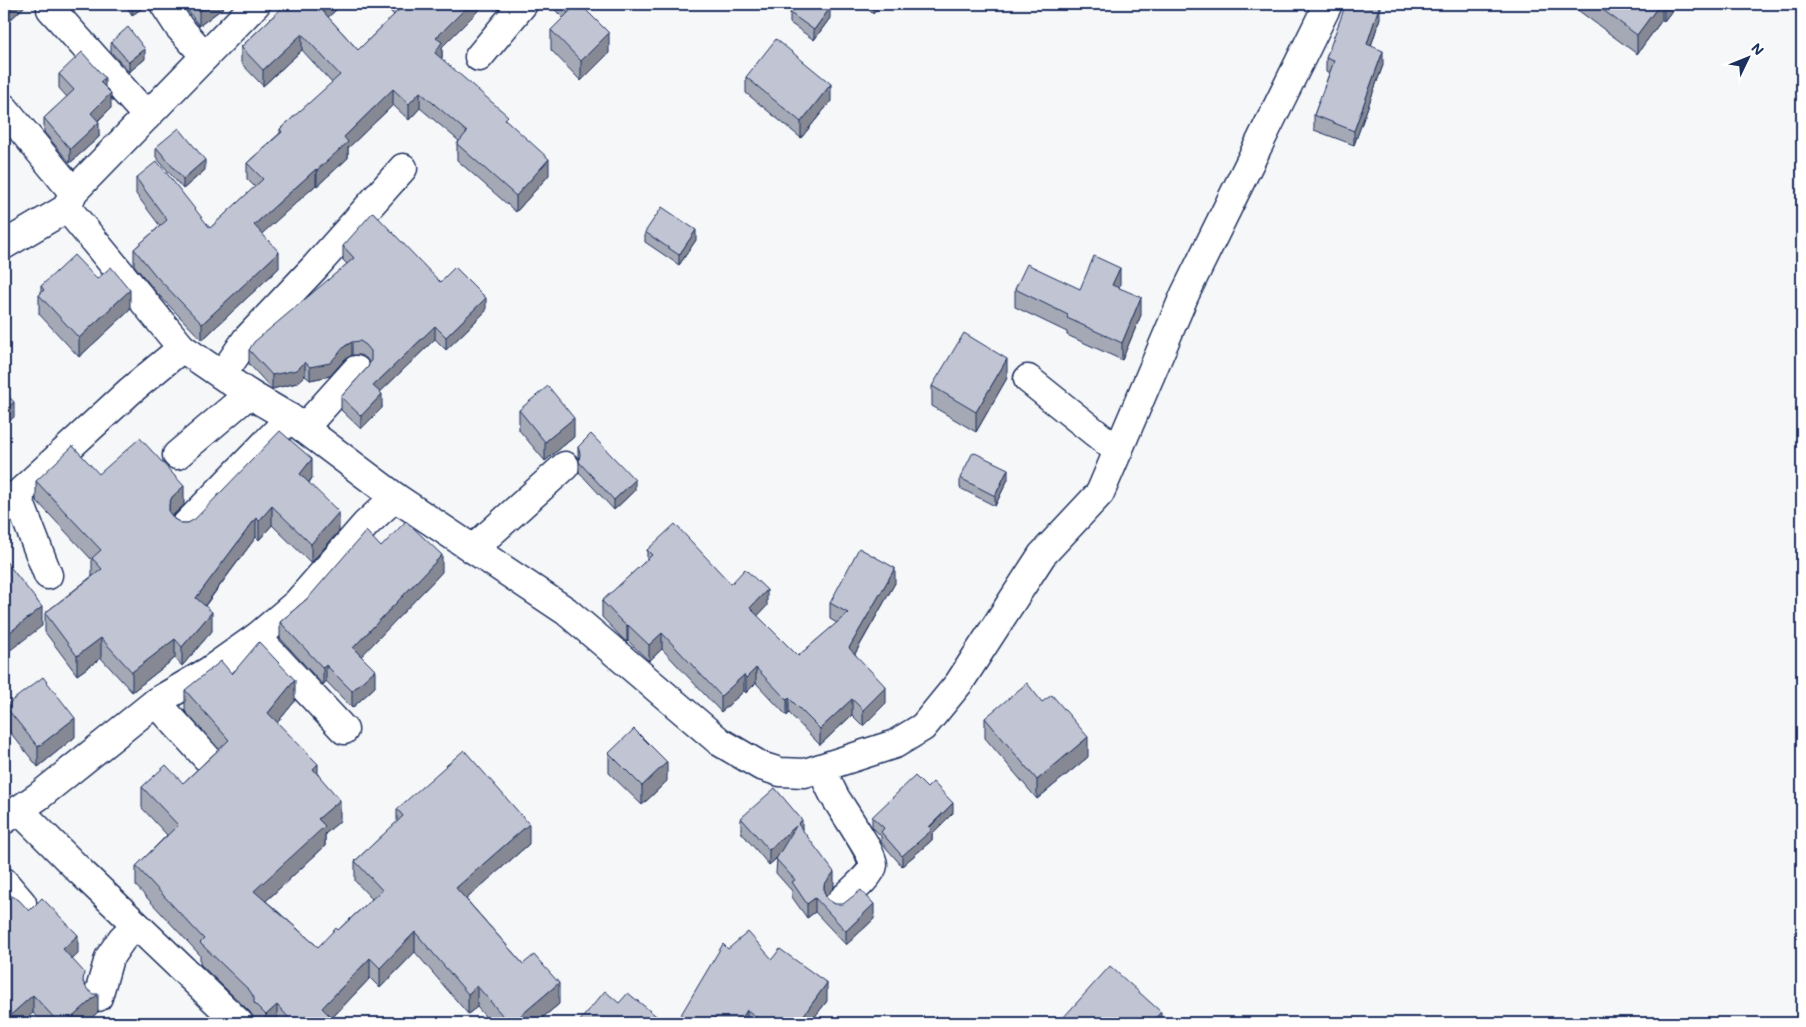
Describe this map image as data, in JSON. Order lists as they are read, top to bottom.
{
  "north": "top right"
}
